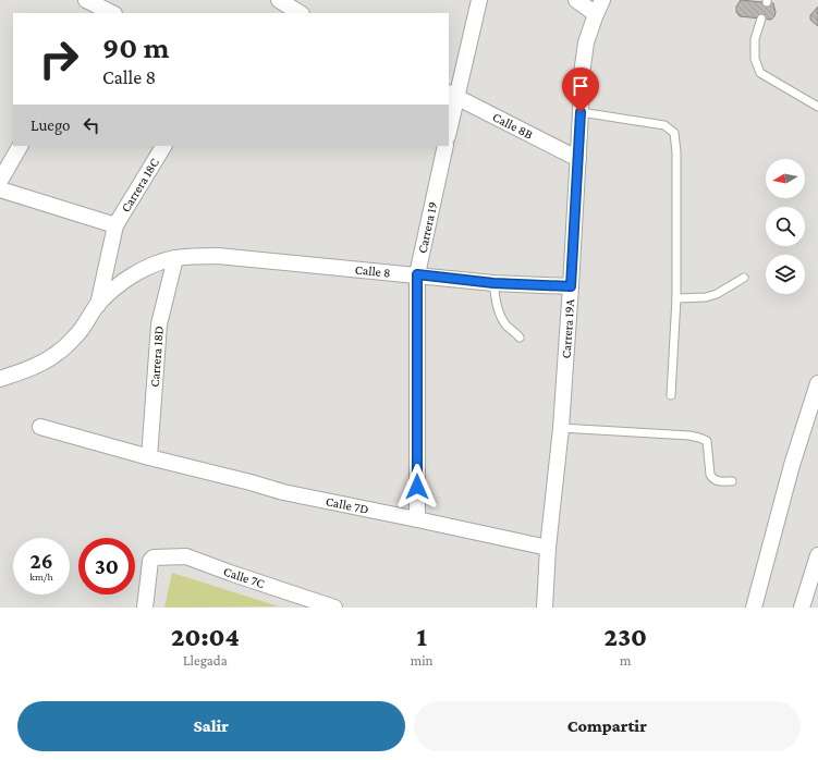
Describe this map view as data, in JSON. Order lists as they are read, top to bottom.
{
  "streets": {
    "street": [
      "Calle 8B",
      "Carrera 18C",
      "Carrera 19",
      "Calle 8",
      "Carrera 19A",
      "Carrera 18D",
      "Calle 7D",
      "Calle 7C"
    ]
  },
  "crossings": [
    ["Calle 8B", "Carrera 19A"],
    ["Carrera 19", "Calle 8"],
    ["Carrera 19", "Calle 7D"],
    ["Calle 8", "Carrera 19A"],
    ["Calle 8", "Carrera 18D"],
    ["Carrera 19A", "Calle 7D"],
    ["Carrera 18D", "Calle 7D"]
  ],
  "north": "left",
  "page": {
    "turn": ["90 m", "Calle 8"],
    "then": "Luego",
    "speed": "26 km/h",
    "limit": "30",
    "eta": [
      "20:04",
      "Llegada",
      "1",
      "min",
      "230",
      "m"
    ],
    "buttons": ["Salir", "Compartir"]
  }
}
